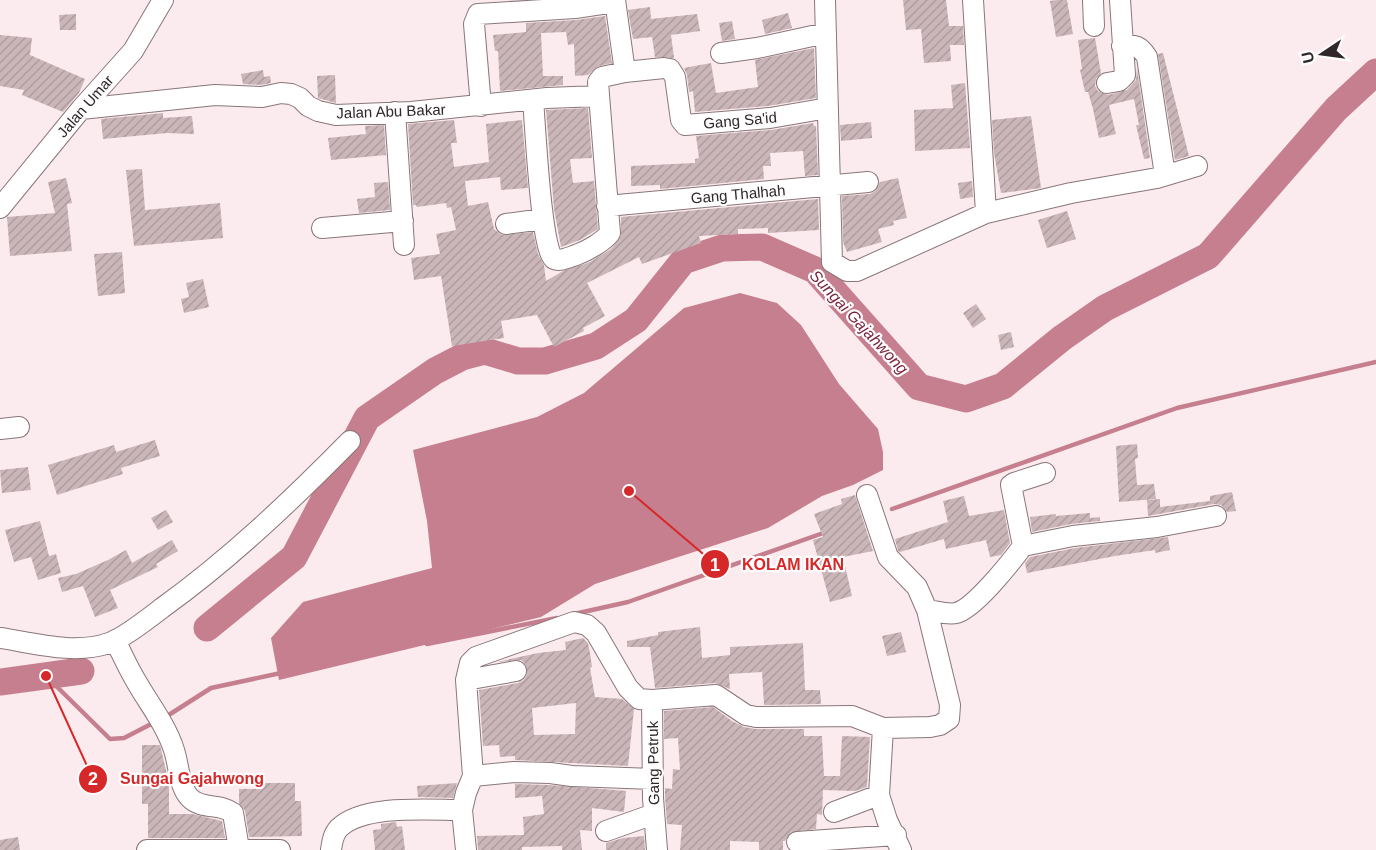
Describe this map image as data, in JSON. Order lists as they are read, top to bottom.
{
  "streets": {
    "street": [
      "Jalan Umar",
      "Jalan Abu Bakar",
      "Gang Sa'id",
      "Gang Thalhah",
      "Gang Petruk"
    ]
  },
  "crossings": [
    ["Jalan Umar", "Jalan Abu Bakar"]
  ],
  "water": ["Sungai Gajahwong"],
  "places": ["KOLAM IKAN", "Sungai Gajahwong"],
  "north": "left"
}
